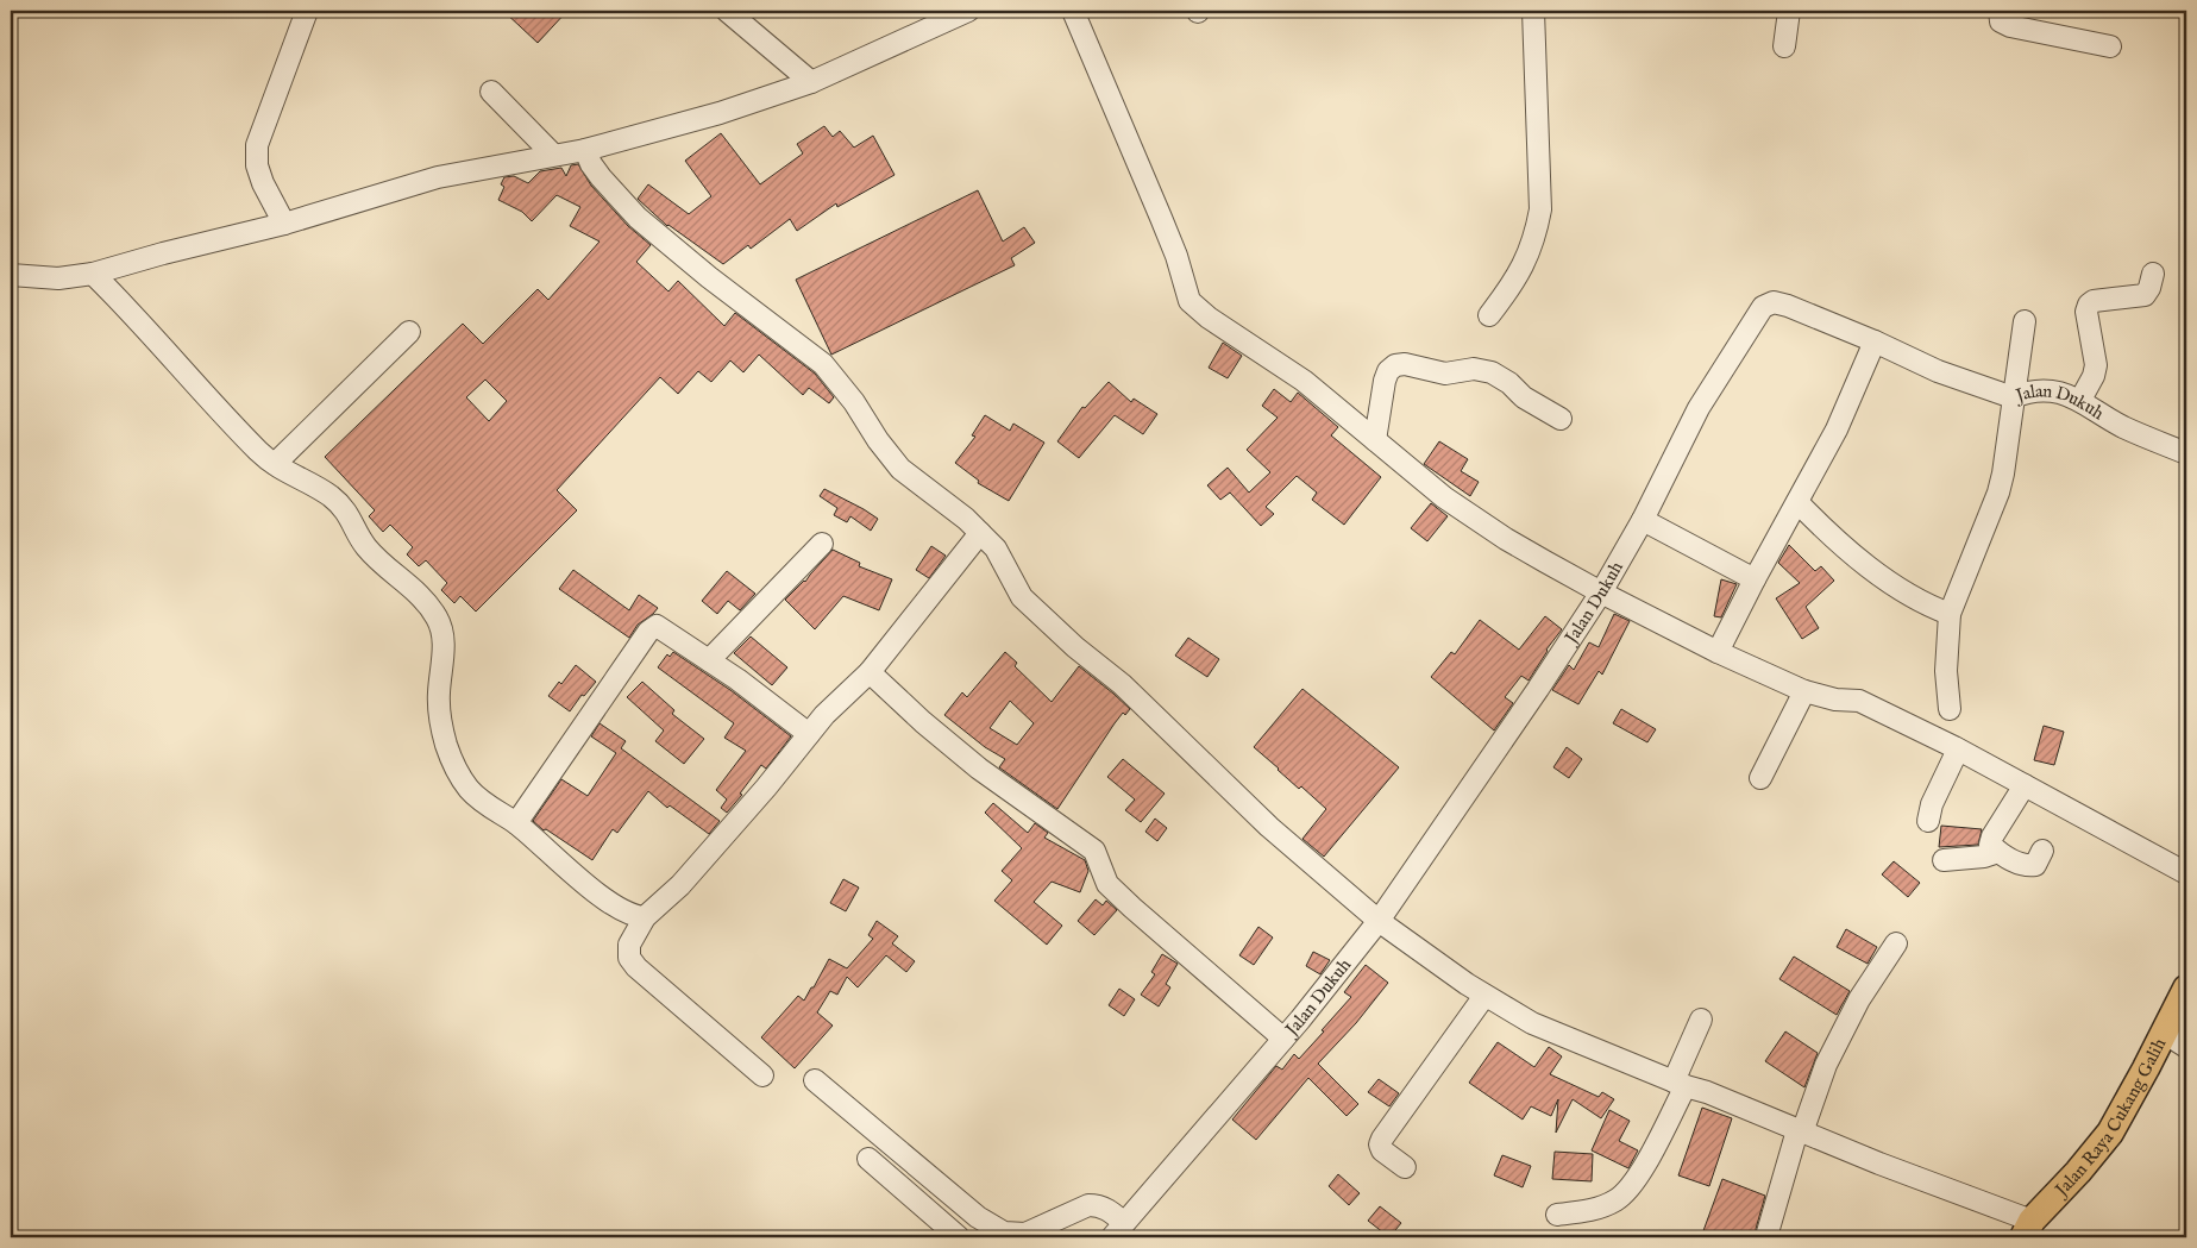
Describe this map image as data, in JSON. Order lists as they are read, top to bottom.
{
  "streets": {
    "main road": ["Jalan Raya Cukang Galih"],
    "street": ["Jalan Dukuh"]
  }
}
